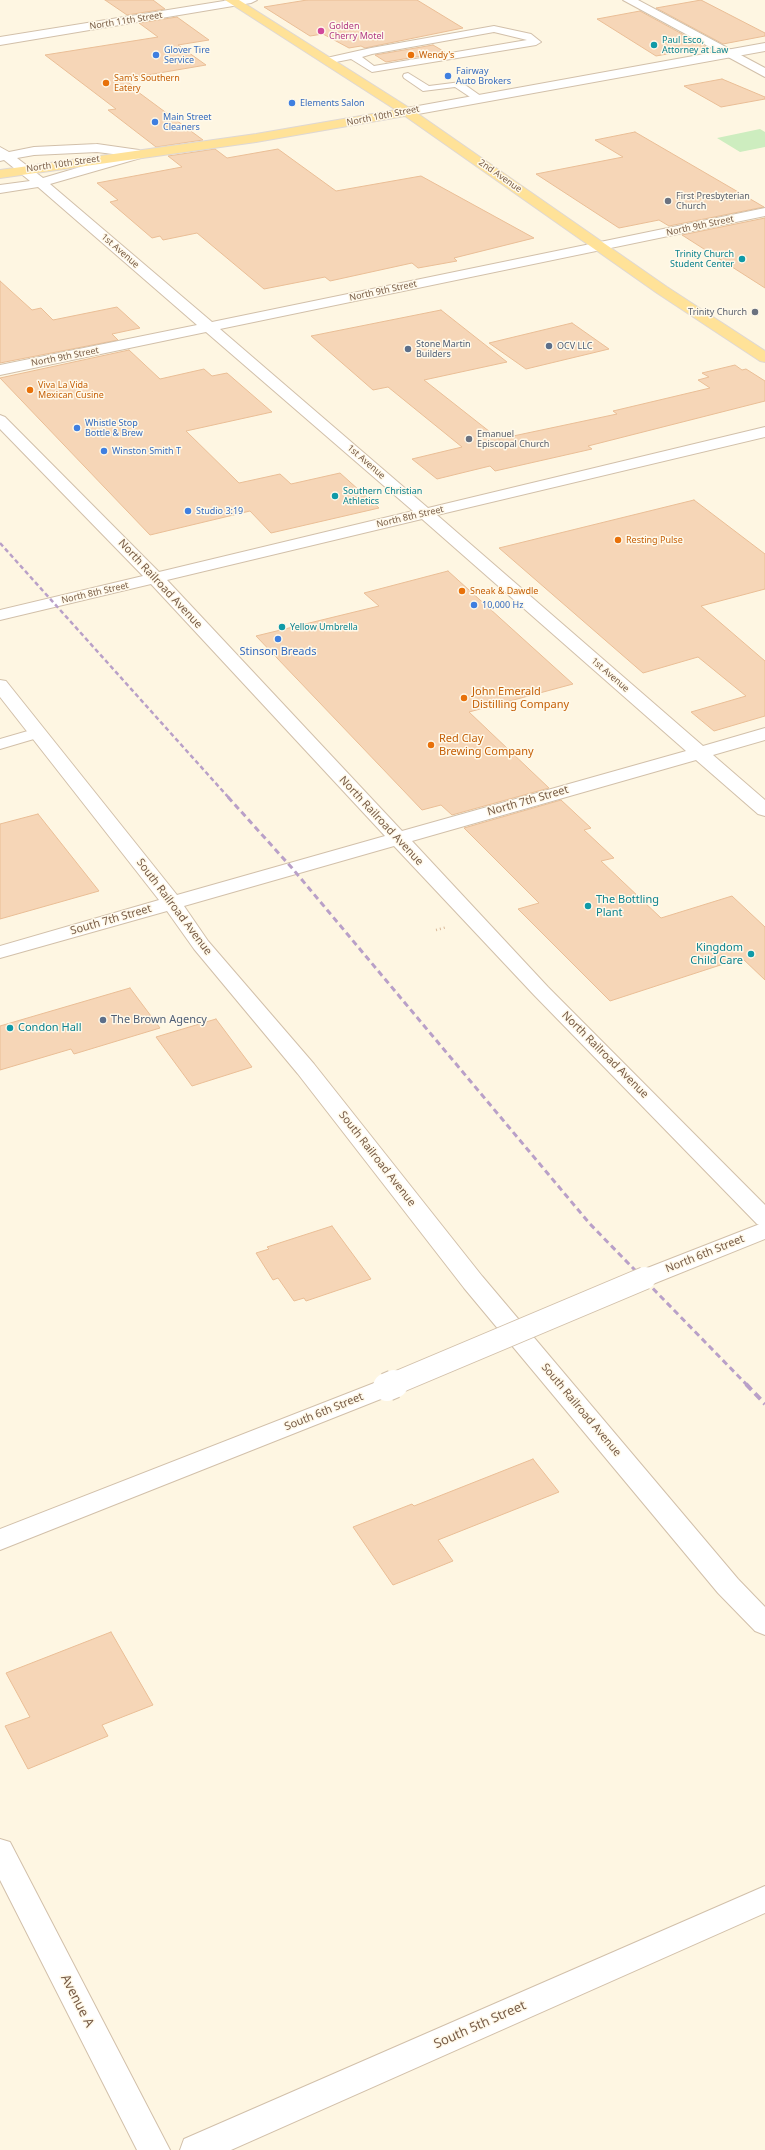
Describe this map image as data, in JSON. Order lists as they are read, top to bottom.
{
  "streets": {
    "main road": ["North 10th Street", "2nd Avenue"],
    "street": [
      "North 11th Street",
      "North 9th Street",
      "1st Avenue",
      "North 8th Street",
      "North Railroad Avenue",
      "North 7th Street",
      "South Railroad Avenue",
      "South 7th Street",
      "North 6th Street",
      "South 6th Street",
      "Avenue A",
      "South 5th Street"
    ]
  },
  "crossings": [
    ["North 11th Street", "2nd Avenue"],
    ["North 10th Street", "2nd Avenue"],
    ["North 10th Street", "1st Avenue"],
    ["2nd Avenue", "North 9th Street"],
    ["North 9th Street", "1st Avenue"],
    ["1st Avenue", "North 8th Street"],
    ["1st Avenue", "North 7th Street"],
    ["North 8th Street", "North Railroad Avenue"],
    ["North Railroad Avenue", "North 7th Street"],
    ["North 7th Street", "South 7th Street"],
    ["South Railroad Avenue", "South 7th Street"],
    ["North 6th Street", "South 6th Street"]
  ],
  "places": [
    "Golden Cherry Motel",
    "Paul Esco, Attorney at Law",
    "Glover Tire Service",
    "Wendy's",
    "Fairway Auto Brokers",
    "Sam's Southern Eatery",
    "Elements Salon",
    "Main Street Cleaners",
    "First Presbyterian Church",
    "Trinity Church Student Center",
    "Trinity Church",
    "OCV LLC",
    "Stone Martin Builders",
    "Viva La Vida Mexican Cusine",
    "Whistle Stop Bottle & Brew",
    "Emanuel Episcopal Church",
    "Winston Smith T",
    "Southern Christian Athletics",
    "Studio 3:19",
    "Resting Pulse",
    "Sneak & Dawdle",
    "10,000 Hz",
    "Yellow Umbrella",
    "Stinson Breads",
    "John Emerald Distilling Company",
    "Red Clay Brewing Company",
    "The Bottling Plant",
    "Kingdom Child Care",
    "The Brown Agency",
    "Condon Hall"
  ]
}
